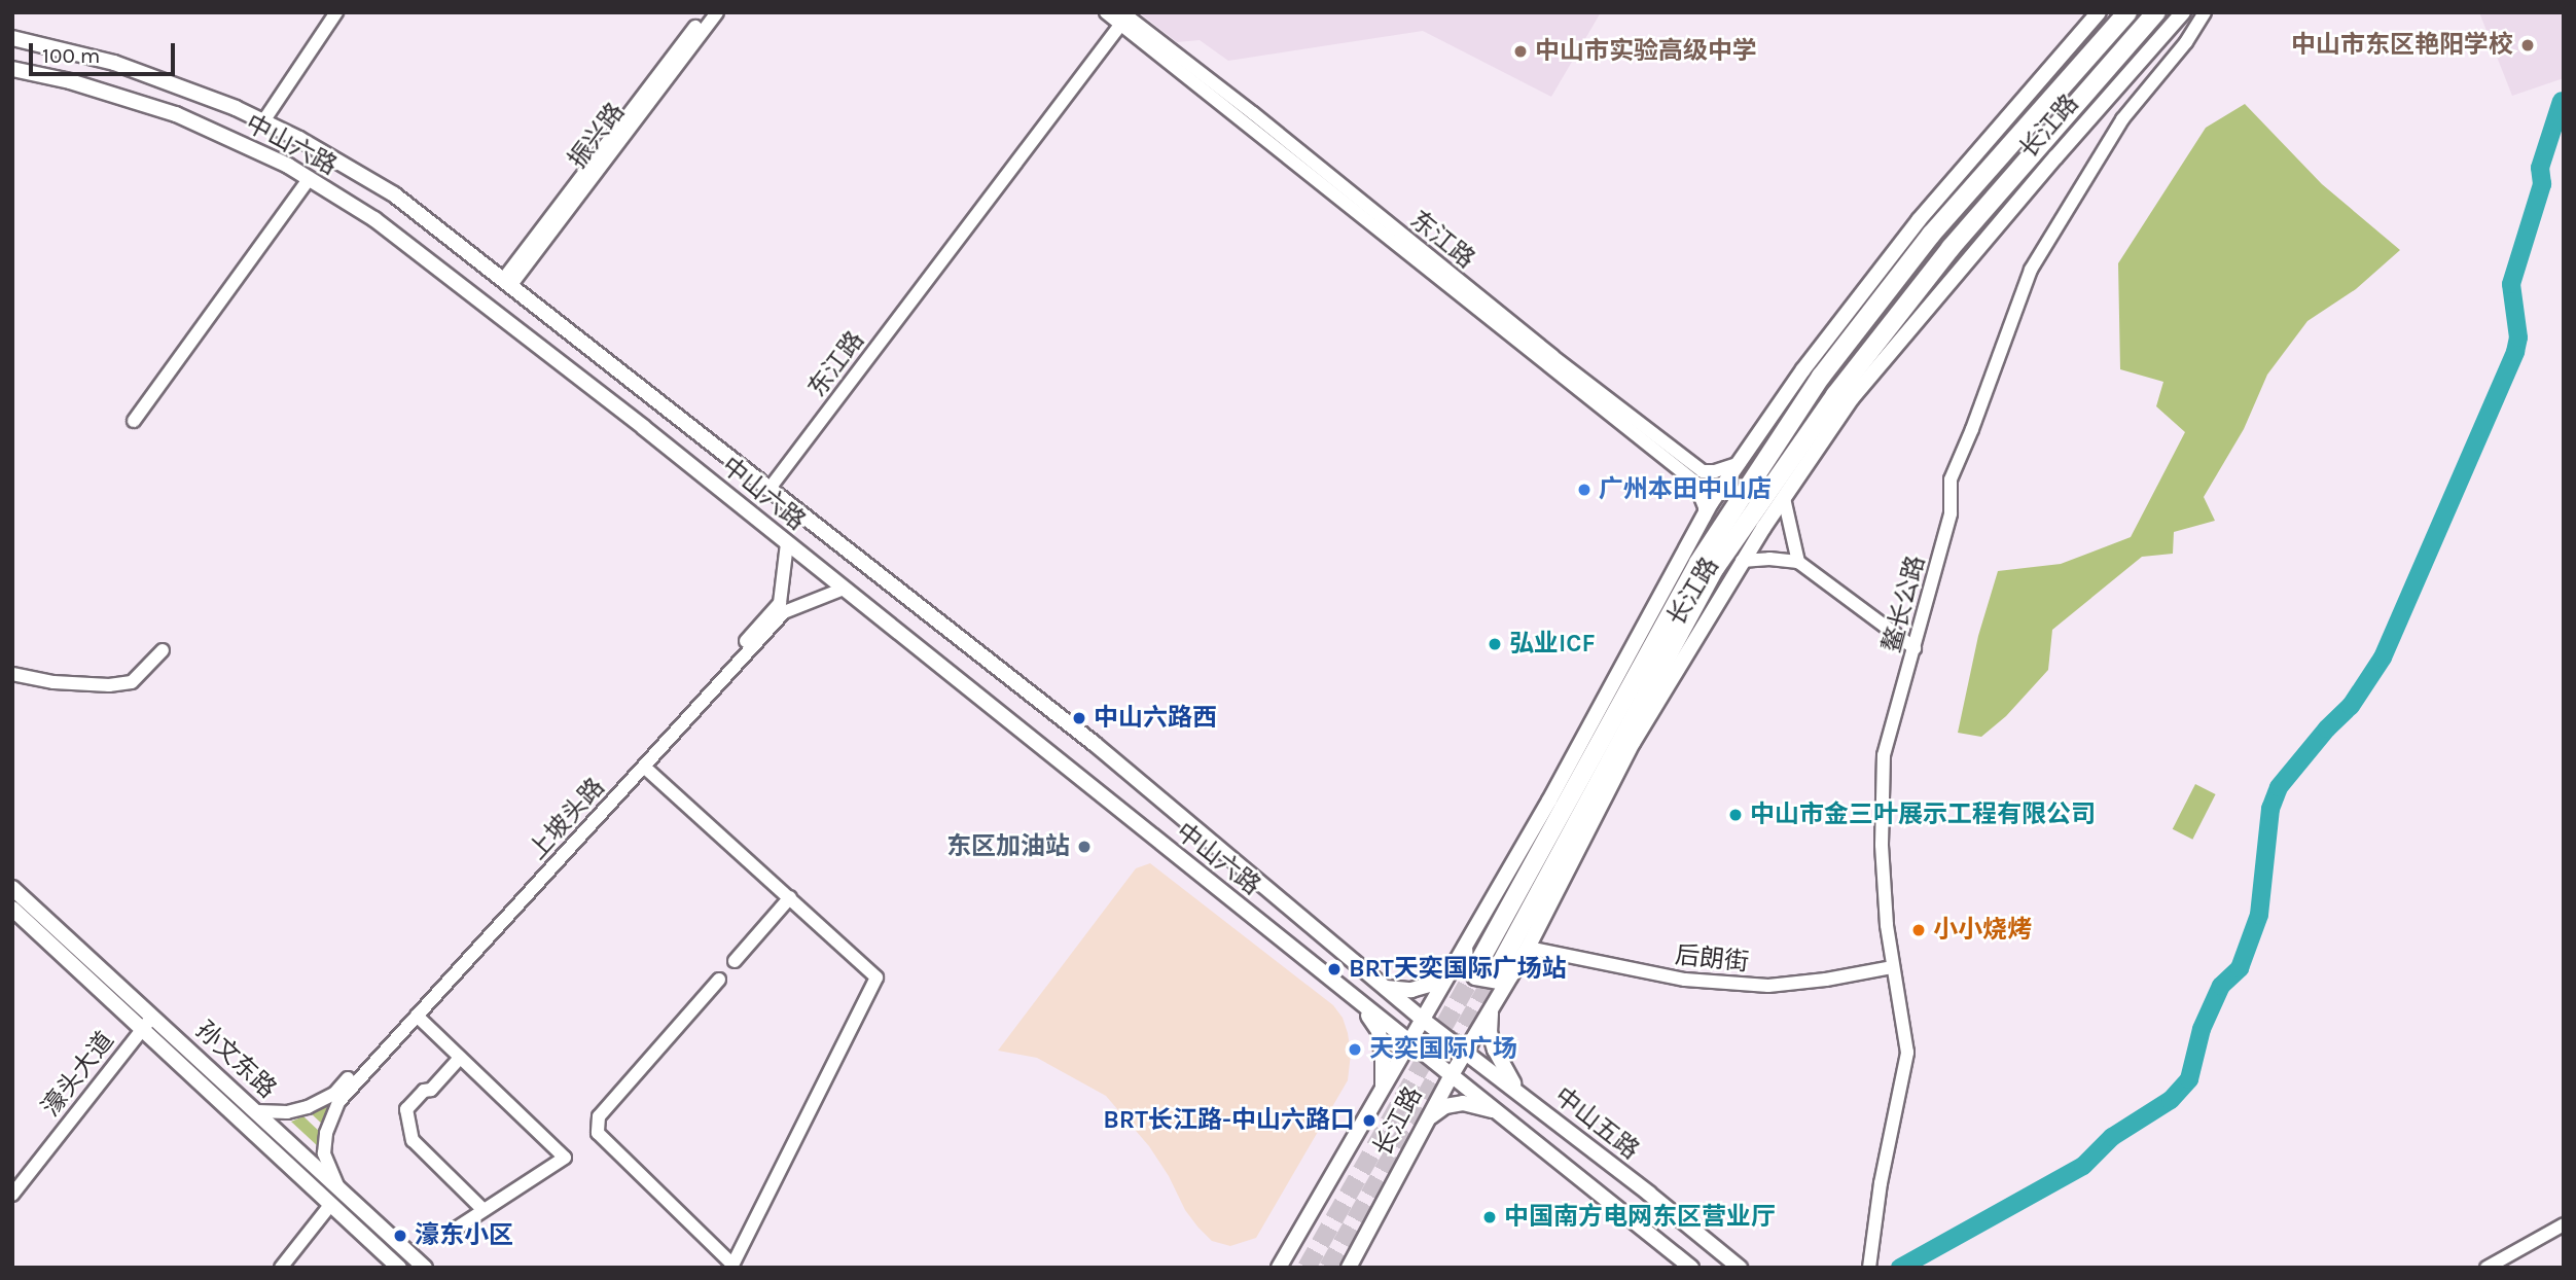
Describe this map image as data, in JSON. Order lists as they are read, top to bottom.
{
  "streets": {
    "highway": ["长江路"],
    "main road": ["中山六路", "孙文东路", "中山五路"],
    "street": [
      "振兴路",
      "东江路",
      "鳌长公路",
      "上坡头路",
      "后朗街",
      "濠头大道"
    ]
  },
  "crossings": [
    ["长江路", "中山六路"],
    ["长江路", "东江路"],
    ["长江路", "后朗街"],
    ["长江路", "中山五路"],
    ["振兴路", "中山六路"],
    ["中山六路", "东江路"],
    ["中山六路", "上坡头路"],
    ["中山六路", "中山五路"],
    ["鳌长公路", "后朗街"],
    ["孙文东路", "濠头大道"]
  ],
  "places": [
    "中山市东区艳阳学校",
    "中山市实验高级中学",
    "广州本田中山店",
    "弘业ICF",
    "中山六路西",
    "中山市金三叶展示工程有限公司",
    "东区加油站",
    "小小烧烤",
    "BRT天奕国际广场站",
    "天奕国际广场",
    "BRT长江路-中山六路口",
    "中国南方电网东区营业厅",
    "濠东小区"
  ],
  "scale_bar": "100 m"
}
